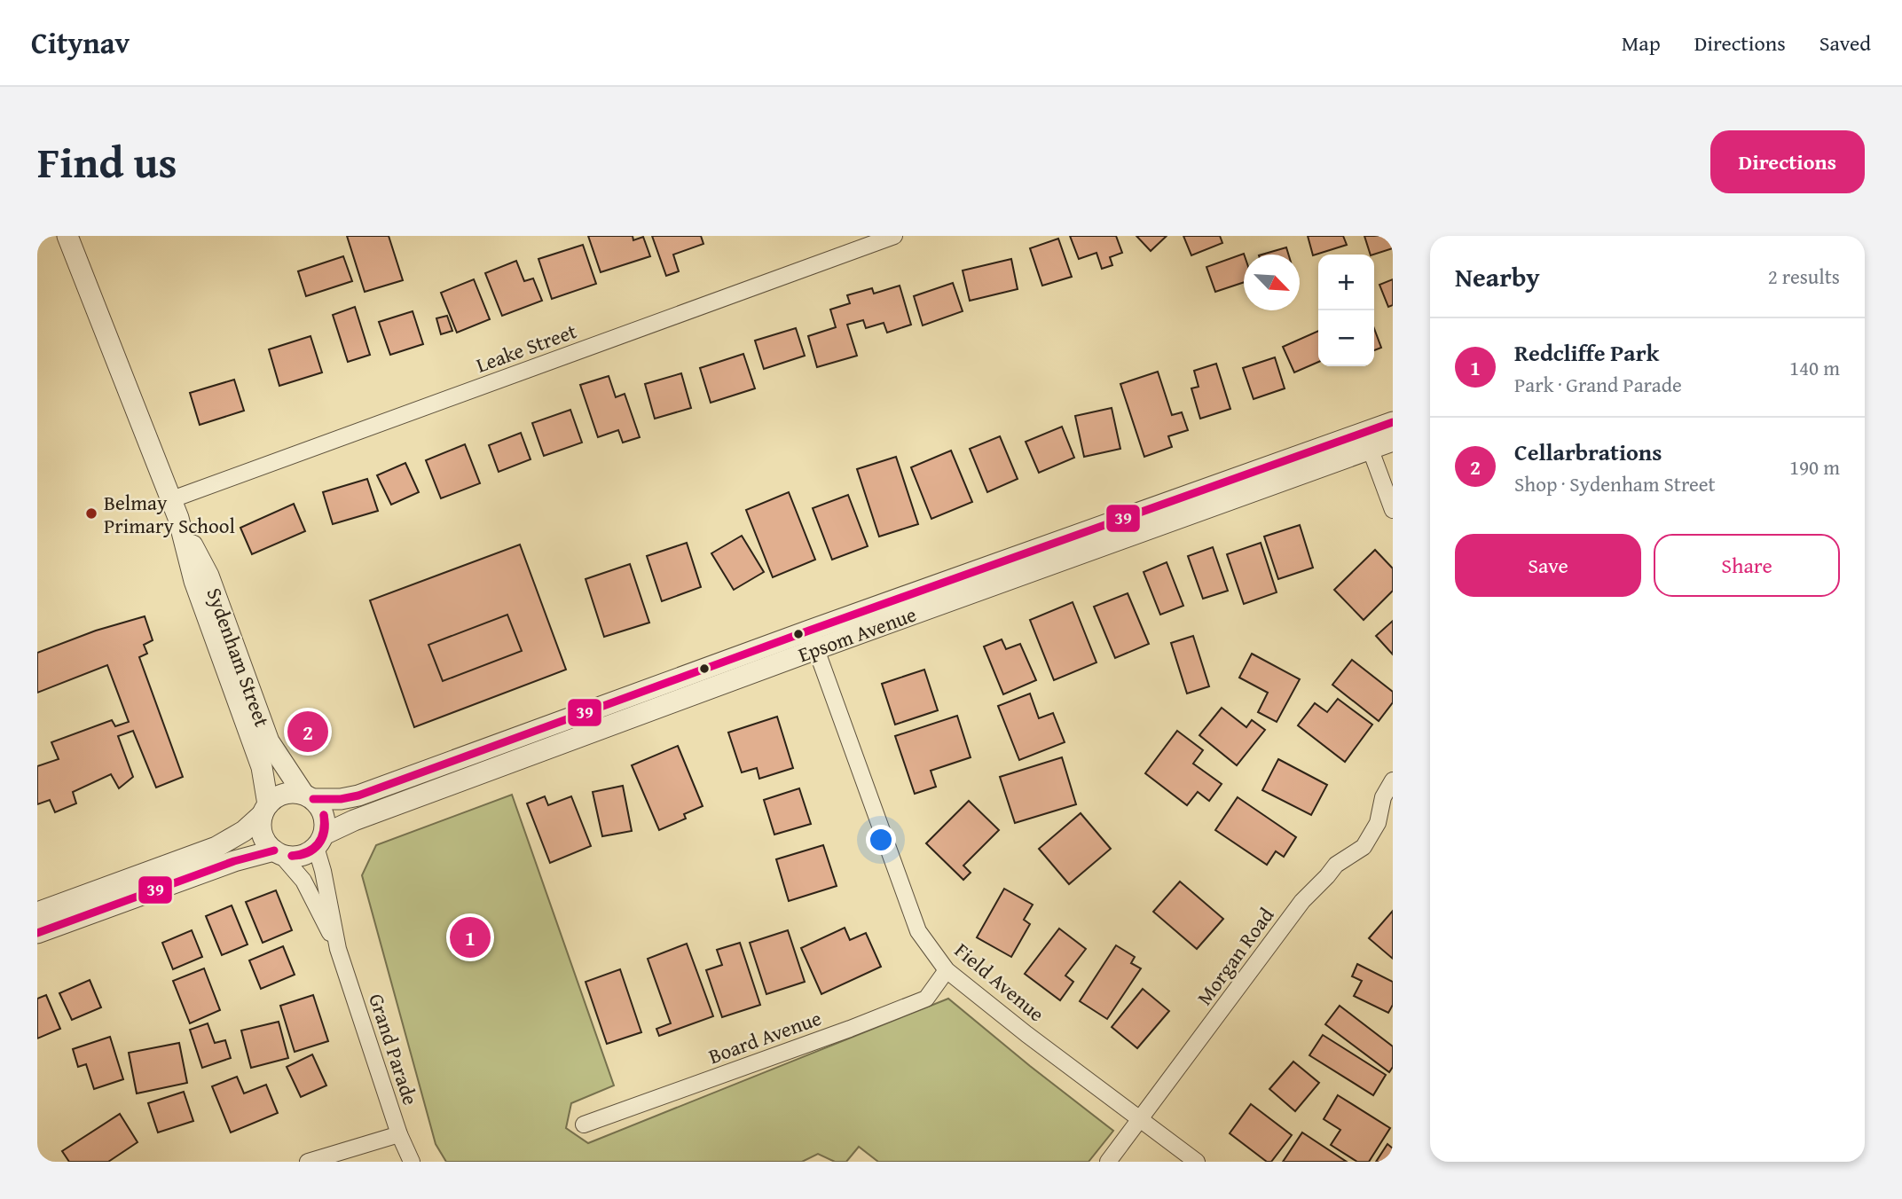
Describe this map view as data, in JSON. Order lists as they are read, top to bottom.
{
  "streets": {
    "street": [
      "Leake Street",
      "Epsom Avenue",
      "Sydenham Street",
      "Morgan Road",
      "Field Avenue",
      "Board Avenue",
      "Grand Parade"
    ]
  },
  "crossings": [
    ["Leake Street", "Sydenham Street"],
    ["Epsom Avenue", "Sydenham Street"],
    ["Epsom Avenue", "Field Avenue"],
    ["Epsom Avenue", "Grand Parade"],
    ["Sydenham Street", "Grand Parade"],
    ["Morgan Road", "Field Avenue"],
    ["Field Avenue", "Board Avenue"]
  ],
  "places": ["Belmay Primary School"],
  "lines": ["transit line 39"],
  "north": "bottom right",
  "page": {
    "header": "Citynav",
    "nav": ["Map", "Directions", "Saved"],
    "title": "Find us",
    "buttons": [
      "Directions",
      ["Save", "Share"]
    ],
    "heading": ["Nearby", "2 results"],
    "map_buttons": ["+", "−"],
    "list": [
      {
        "mark": "1",
        "name": "Redcliffe Park",
        "note": "Park · Grand Parade",
        "value": "140 m"
      },
      {
        "mark": "2",
        "name": "Cellarbrations",
        "note": "Shop · Sydenham Street",
        "value": "190 m"
      }
    ],
    "pins": ["2", "1"]
  }
}
